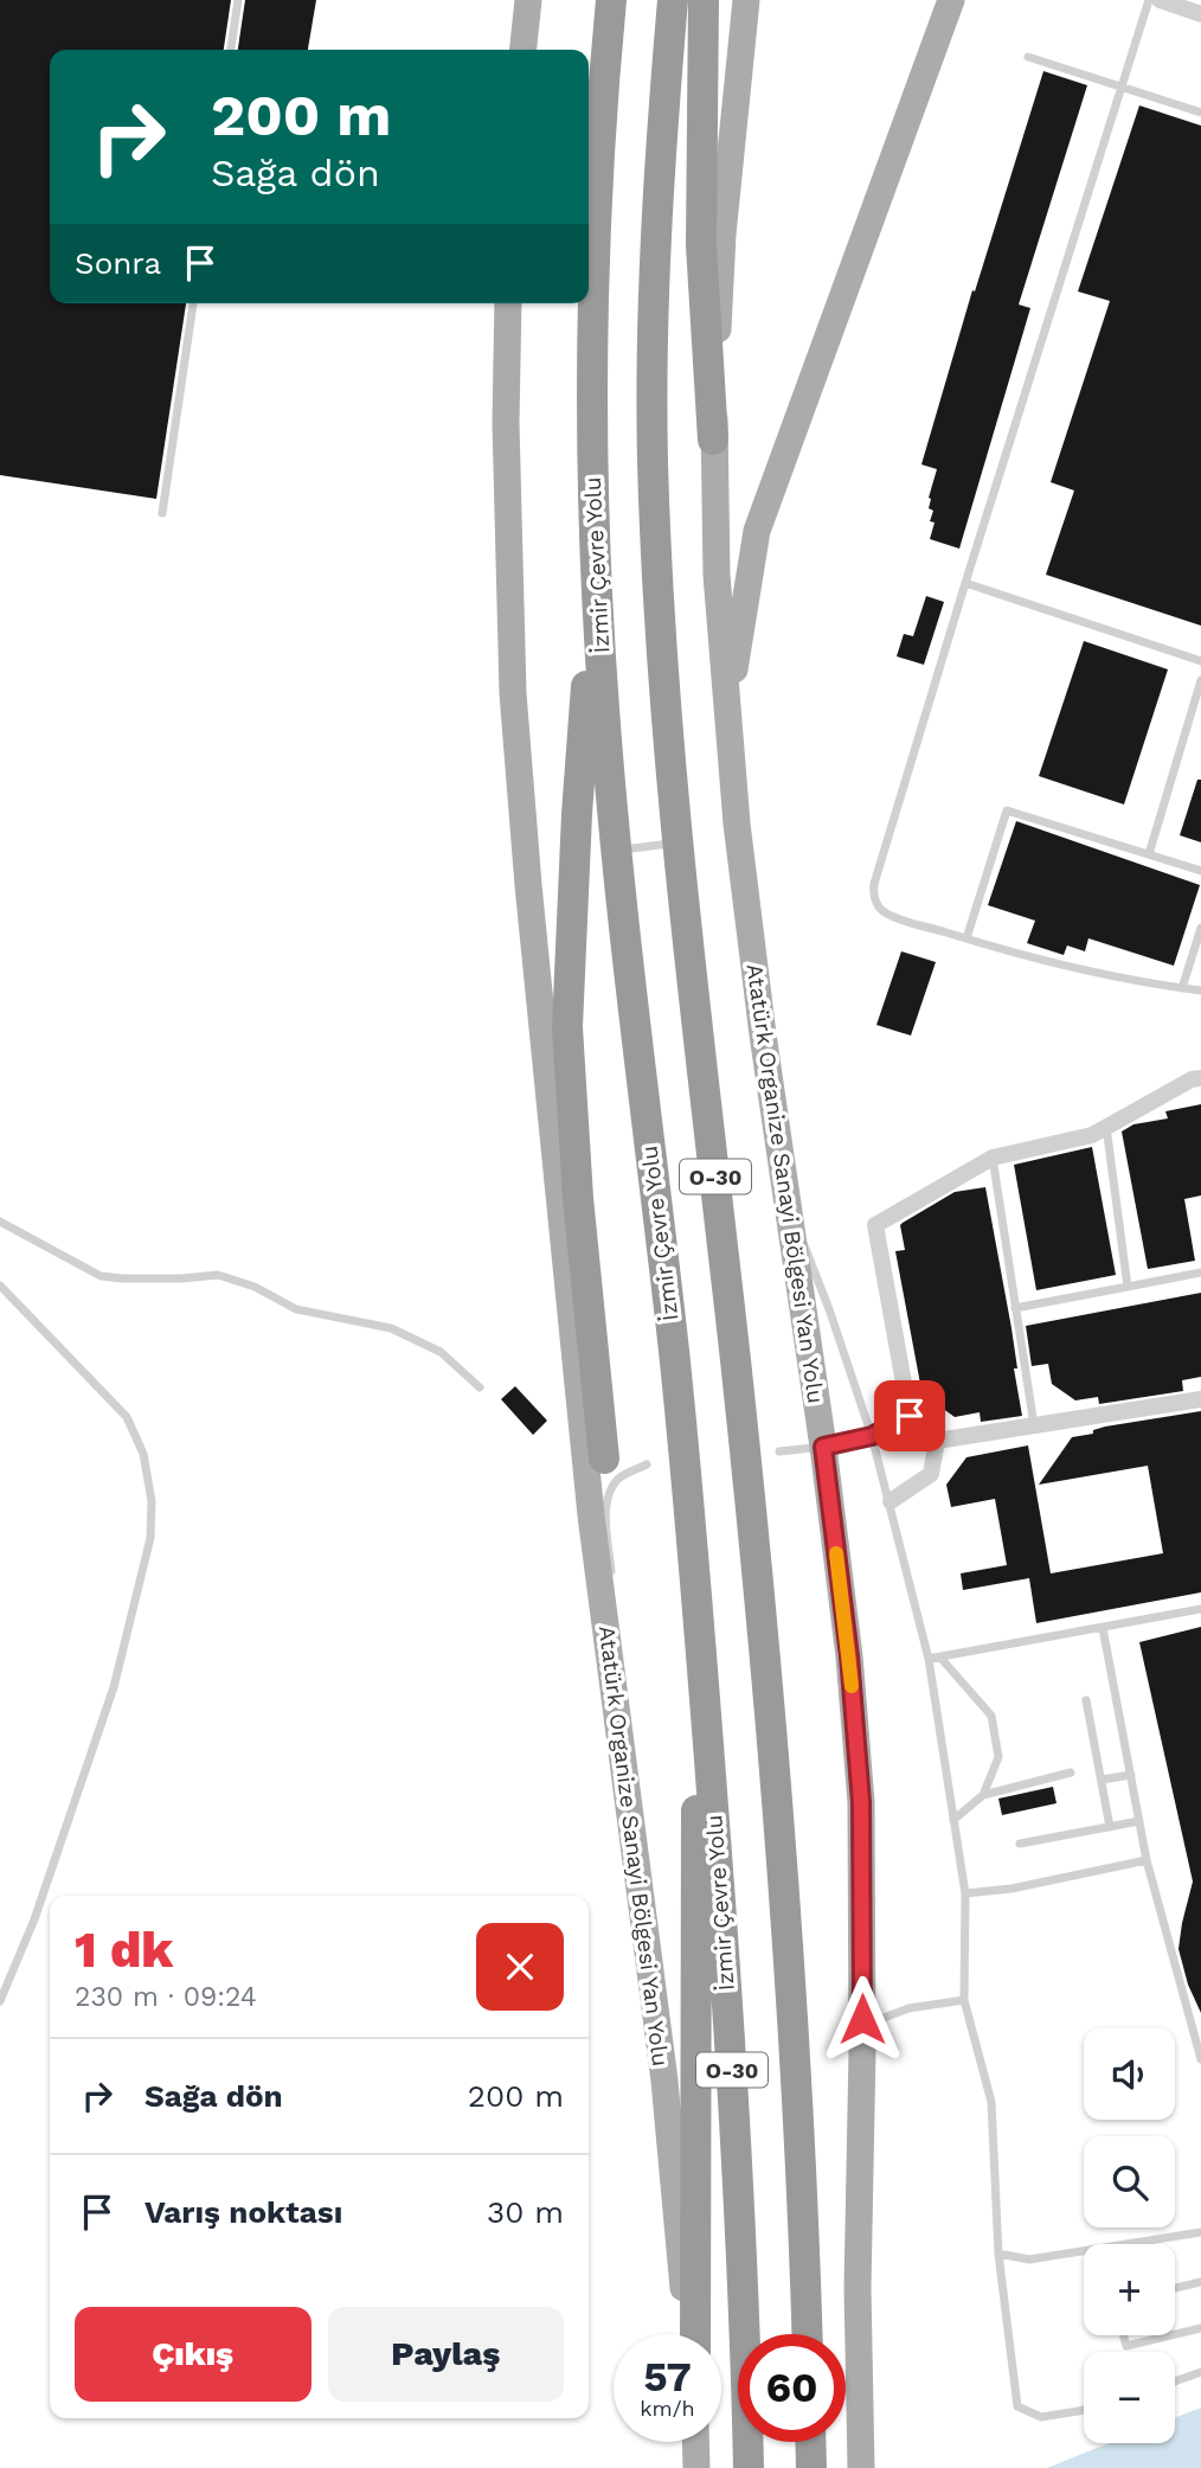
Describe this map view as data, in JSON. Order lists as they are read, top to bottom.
{
  "streets": {
    "highway": ["İzmir Çevre Yolu", "O-30"],
    "main road": ["Atatürk Organize Sanayi Bölgesi Yan Yolu"]
  },
  "page": {
    "turn": ["200 m", "Sağa dön"],
    "then": "Sonra",
    "heading": ["1 dk", "230 m · 09:24"],
    "map_buttons": ["+", "−"],
    "list": [
      {
        "name": "Sağa dön",
        "value": "200 m"
      },
      {
        "name": "Varış noktası",
        "value": "30 m"
      }
    ],
    "buttons": ["Çıkış", "Paylaş"],
    "speed": "57 km/h",
    "limit": "60"
  }
}
